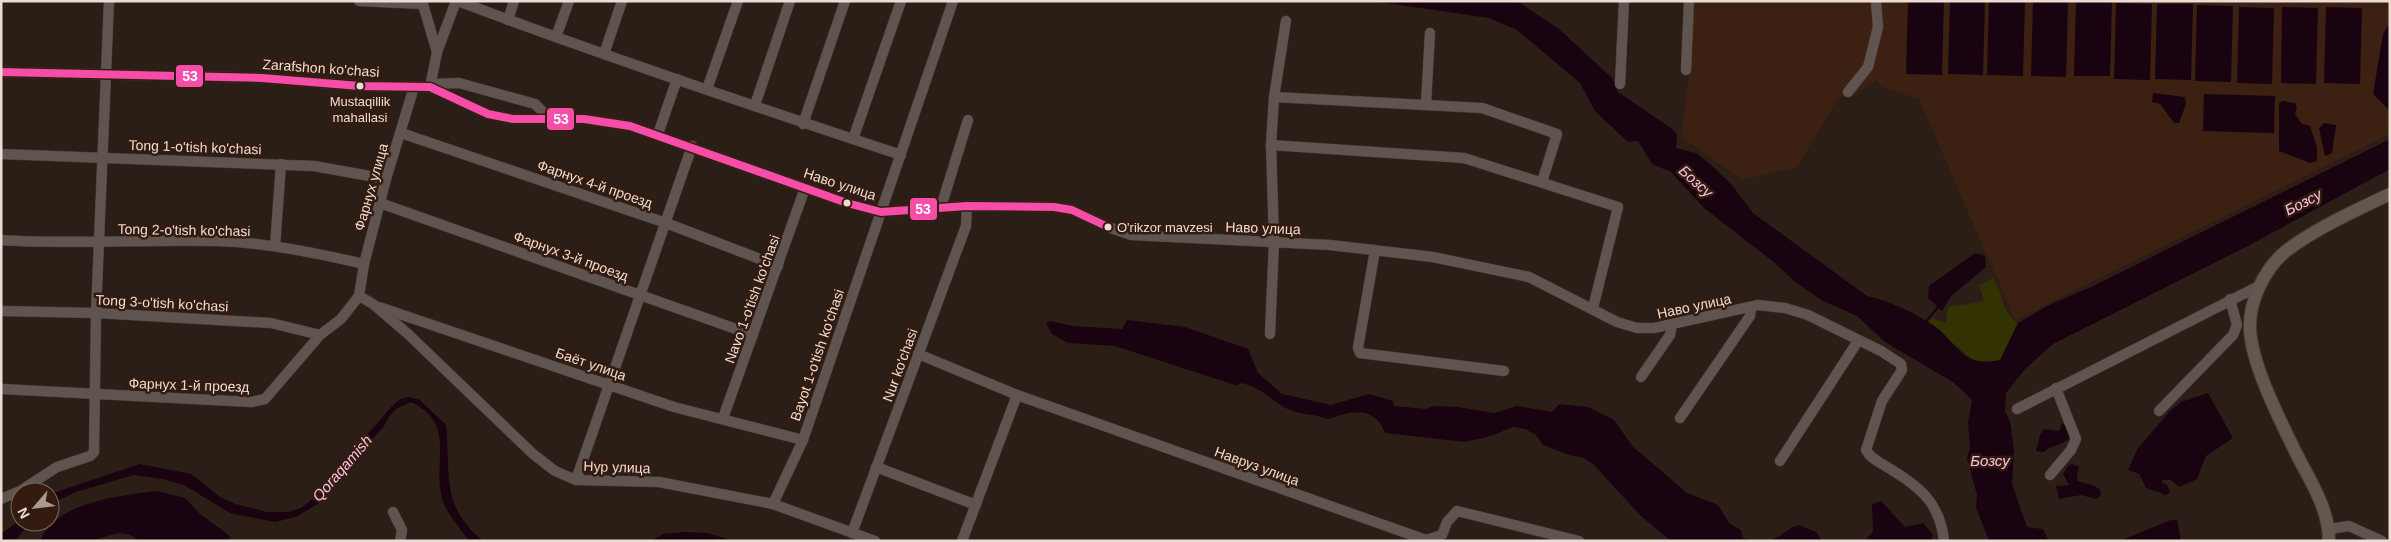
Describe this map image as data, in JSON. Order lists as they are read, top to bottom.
{
  "streets": {
    "street": [
      "Zarafshon ko'chasi",
      "Tong 1-o'tish ko'chasi",
      "Фарнух 4-й проезд",
      "Наво улица",
      "Фарнух улица",
      "Tong 2-o'tish ko'chasi",
      "Фарнух 3-й проезд",
      "Navo 1-o'tish ko'chasi",
      "Tong 3-o'tish ko'chasi",
      "Bayot 1-o'tish ko'chasi",
      "Баёт улица",
      "Nur ko'chasi",
      "Фарнух 1-й проезд",
      "Навруз улица",
      "Нур улица"
    ]
  },
  "crossings": [
    ["Zarafshon ko'chasi", "Наво улица"],
    ["Zarafshon ko'chasi", "Фарнух улица"],
    ["Tong 1-o'tish ko'chasi", "Фарнух улица"],
    ["Фарнух 4-й проезд", "Фарнух улица"],
    ["Фарнух 4-й проезд", "Navo 1-o'tish ko'chasi"],
    ["Наво улица", "Navo 1-o'tish ko'chasi"],
    ["Наво улица", "Bayot 1-o'tish ko'chasi"],
    ["Наво улица", "Nur ko'chasi"],
    ["Фарнух улица", "Tong 2-o'tish ko'chasi"],
    ["Фарнух улица", "Фарнух 3-й проезд"],
    ["Фарнух улица", "Фарнух 1-й проезд"],
    ["Фарнух улица", "Нур улица"],
    ["Фарнух 3-й проезд", "Navo 1-o'tish ko'chasi"],
    ["Navo 1-o'tish ko'chasi", "Баёт улица"],
    ["Tong 3-o'tish ko'chasi", "Фарнух 1-й проезд"],
    ["Bayot 1-o'tish ko'chasi", "Баёт улица"],
    ["Bayot 1-o'tish ko'chasi", "Нур улица"],
    ["Баёт улица", "Нур улица"],
    ["Nur ko'chasi", "Навруз улица"],
    ["Nur ko'chasi", "Нур улица"],
    ["Фарнух 1-й проезд", "Нур улица"]
  ],
  "water": ["Бозсу", "Qoraqamish"],
  "places": ["Mustaqillik mahallasi", "O'rikzor mavzesi"],
  "lines": ["transit line 53"],
  "north": "bottom left"
}
